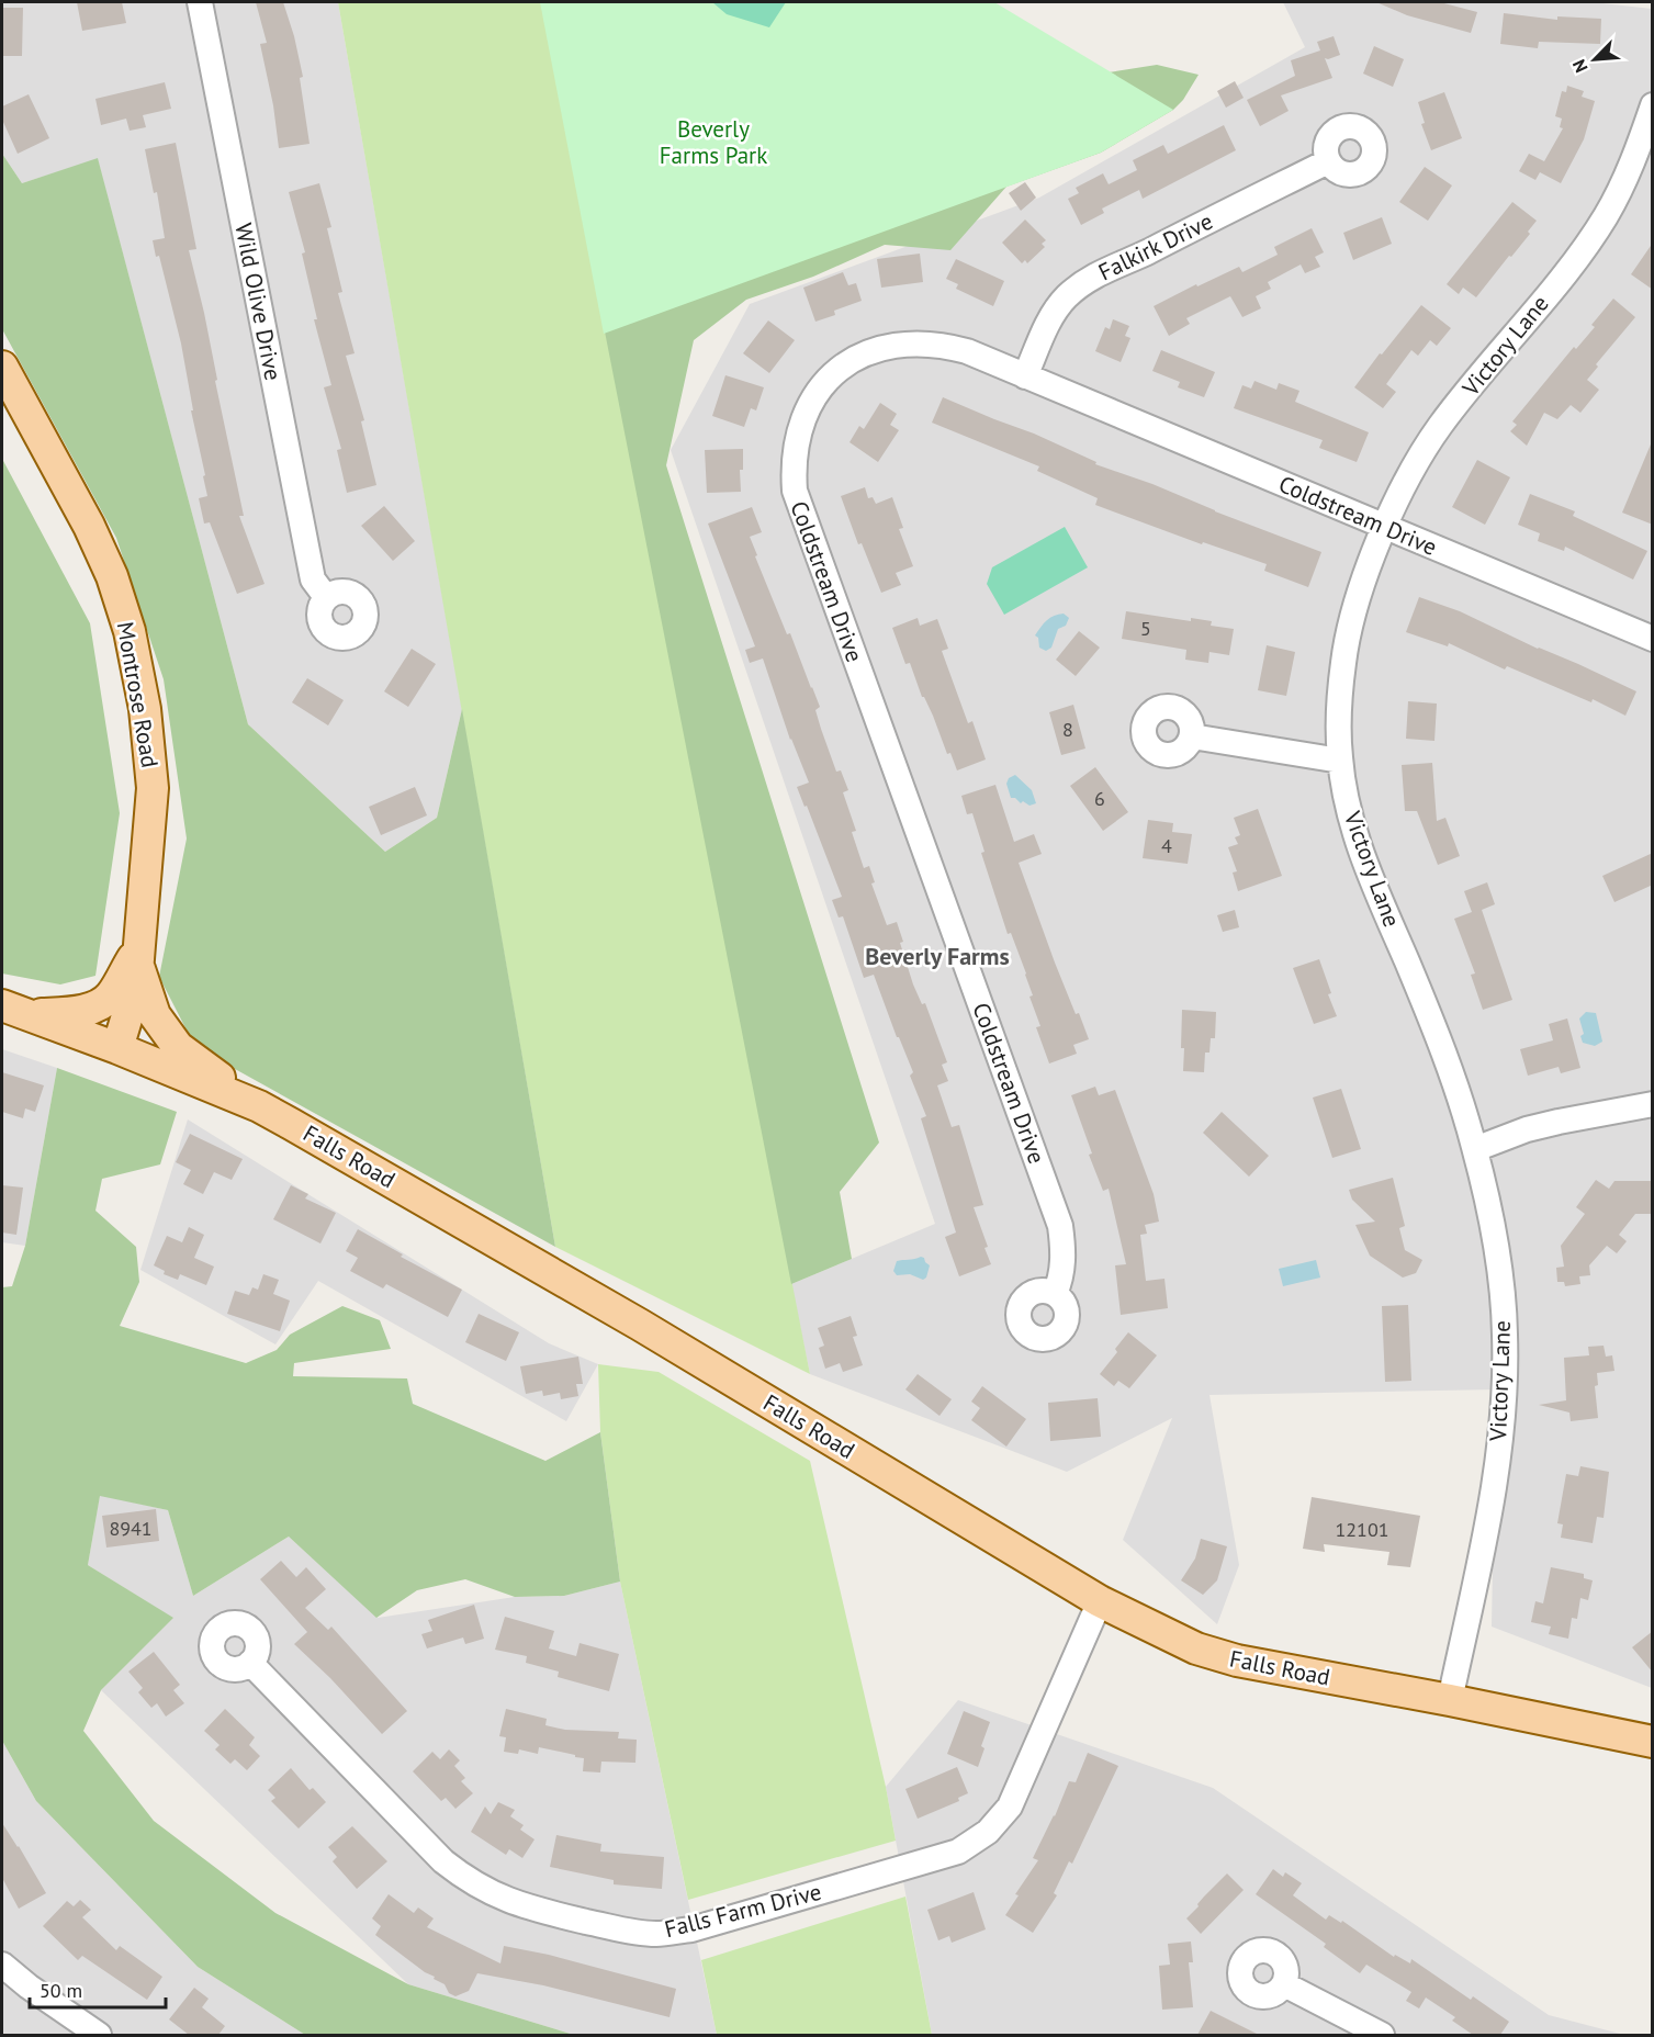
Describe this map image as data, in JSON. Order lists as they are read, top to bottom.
{
  "streets": {
    "main road": ["Montrose Road", "Falls Road"],
    "street": [
      "Falkirk Drive",
      "Wild Olive Drive",
      "Victory Lane",
      "Coldstream Drive",
      "Falls Farm Drive"
    ]
  },
  "crossings": [
    ["Falkirk Drive", "Coldstream Drive"],
    ["Victory Lane", "Coldstream Drive"],
    ["Victory Lane", "Falls Road"],
    ["Montrose Road", "Falls Road"],
    ["Falls Road", "Falls Farm Drive"]
  ],
  "districts": ["Beverly Farms"],
  "parks": ["Beverly Farms Park"],
  "house_numbers": [
    "5",
    "8",
    "6",
    "4",
    "8941",
    "12101"
  ],
  "scale_bar": "50 m",
  "north": "bottom left"
}
